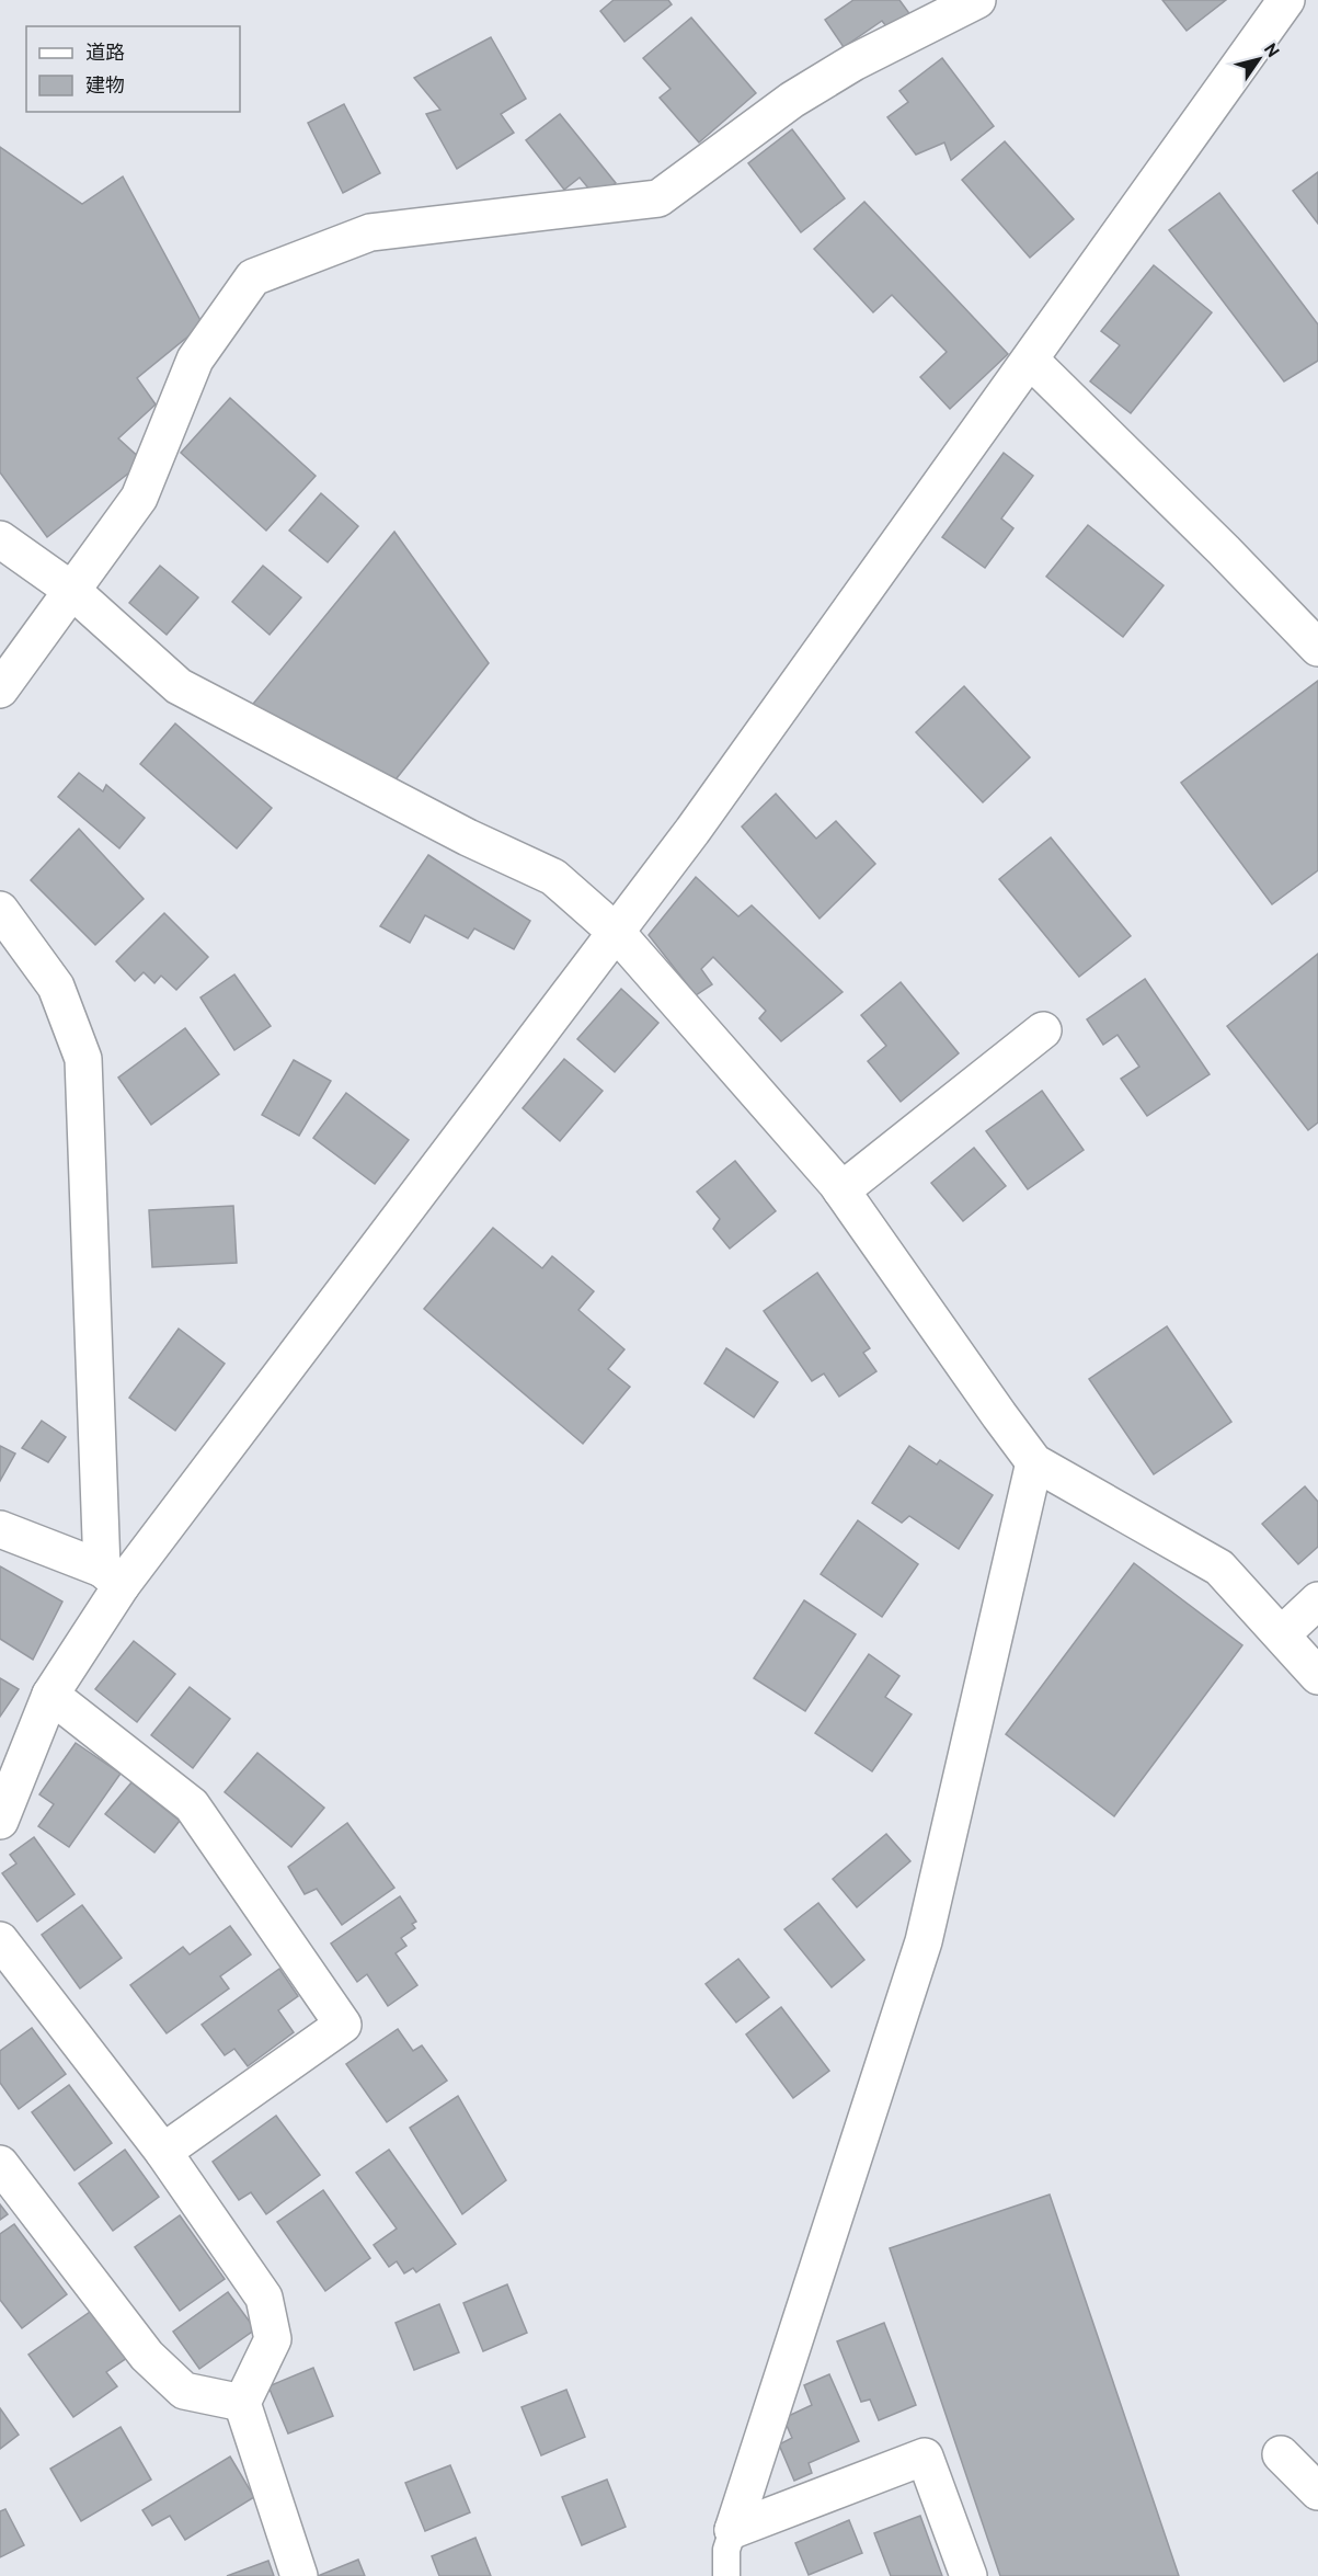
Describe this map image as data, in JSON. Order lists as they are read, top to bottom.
{
  "legend": ["道路", "建物"],
  "north": "top right"
}
